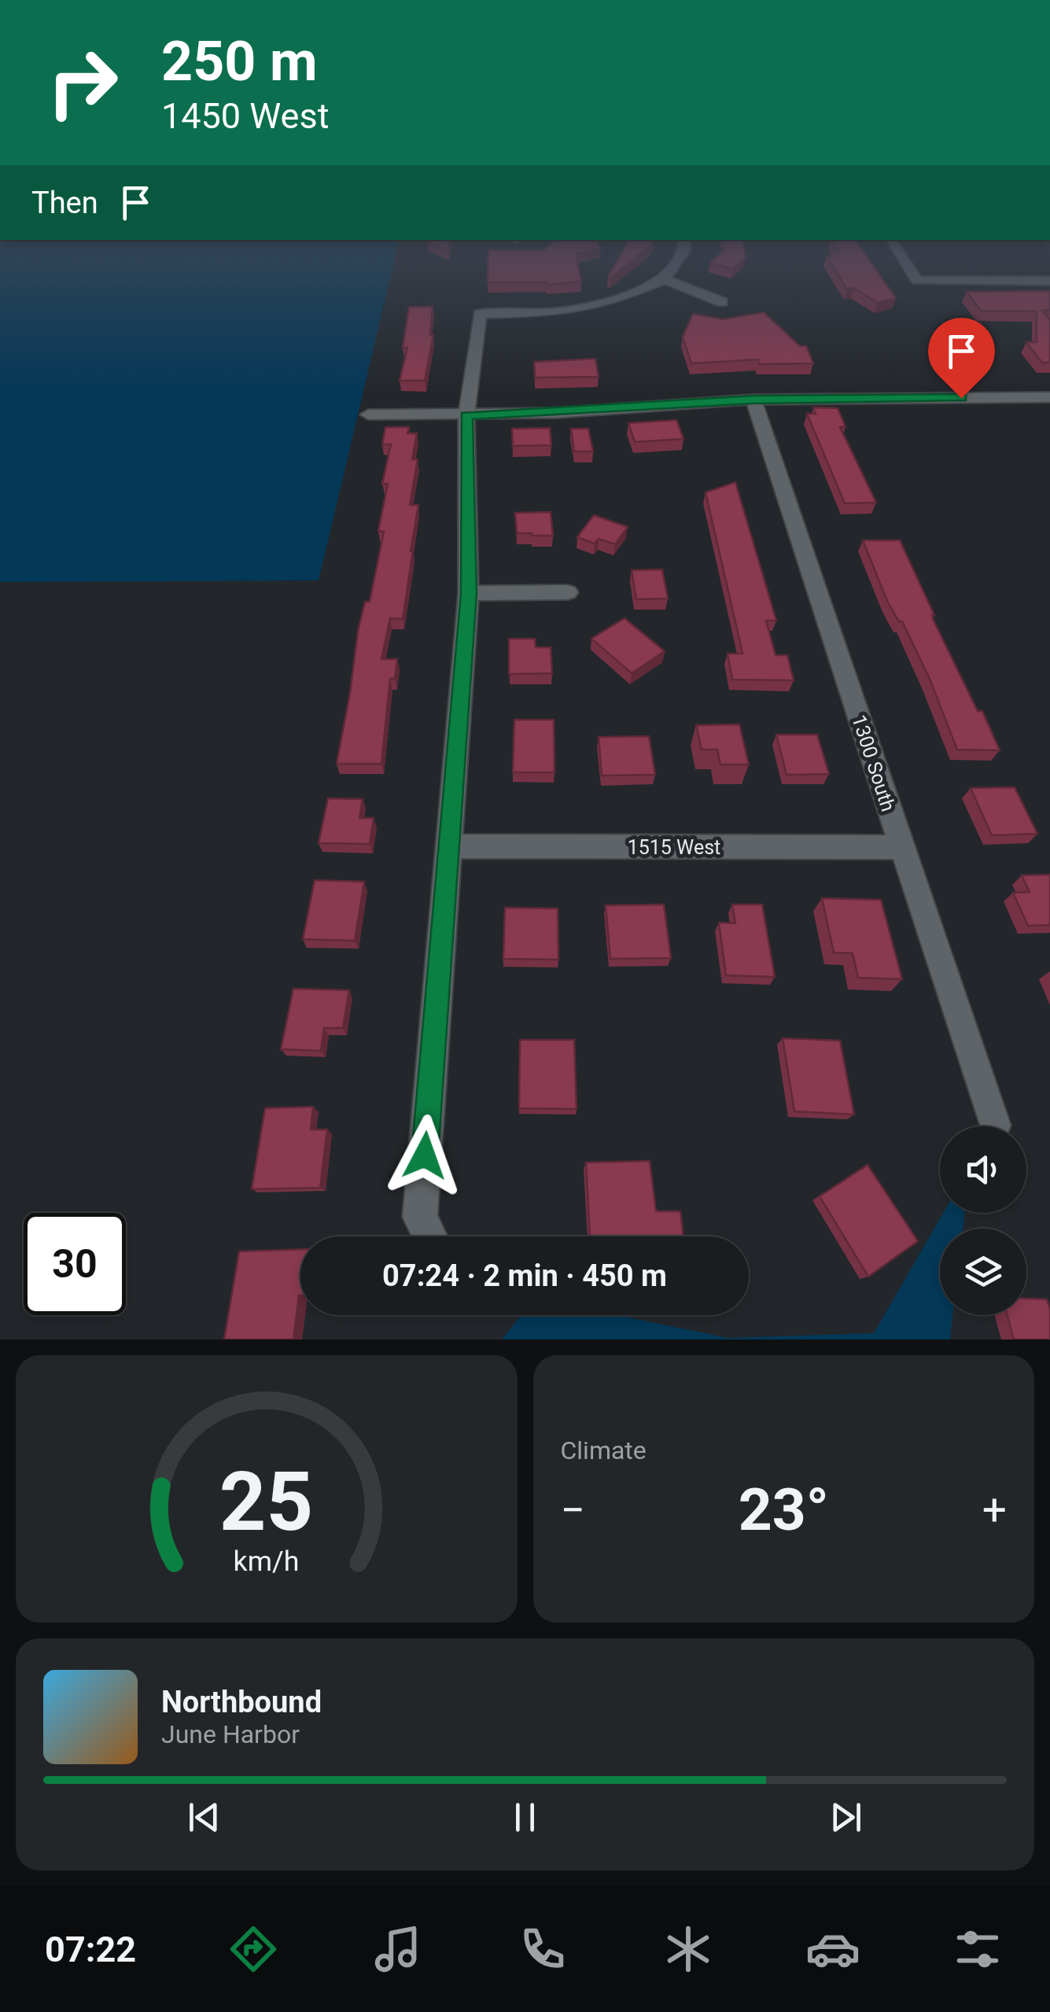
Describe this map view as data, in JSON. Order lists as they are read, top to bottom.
{
  "streets": {
    "street": ["1300 South", "1515 West"]
  },
  "crossings": [
    ["1300 South", "1515 West"]
  ],
  "page": {
    "turn": ["250 m", "1450 West"],
    "then": "Then",
    "limit": "30",
    "trip": "07:24 · 2 min · 450 m",
    "tile": "Climate",
    "heat": ["−", "23°", "+"],
    "song": ["Northbound", "June Harbor"],
    "tabs": "07:22",
    "gauge": ["25", "km/h"]
  }
}
